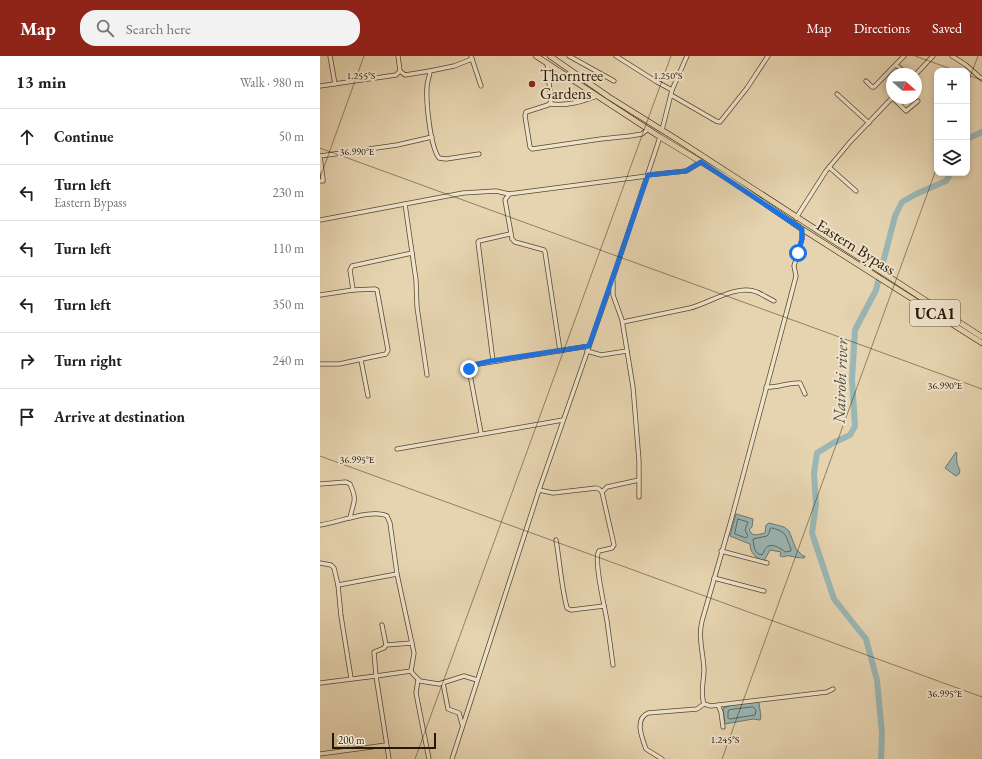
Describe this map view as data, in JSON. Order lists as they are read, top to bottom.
{
  "streets": {
    "main road": ["Eastern Bypass", "UCA1"]
  },
  "water": ["Nairobi river"],
  "places": ["Thorntree Gardens"],
  "scale_bar": "200 m",
  "north": "right",
  "page": {
    "header": "Map",
    "search": "Search here",
    "nav": ["Map", "Directions", "Saved"],
    "heading": ["13 min", "Walk · 980 m"],
    "map_buttons": ["+", "−"],
    "list": [
      ["Continue", "50 m"],
      ["Turn left", "Eastern Bypass", "230 m"],
      ["Turn left", "110 m"],
      ["Turn left", "350 m"],
      ["Turn right", "240 m"],
      "Arrive at destination"
    ],
    "scale": "200 m"
  },
  "coordinates": [
    "1.255°S",
    "1.250°S",
    "36.990°E",
    "36.995°E",
    "1.245°S"
  ]
}
